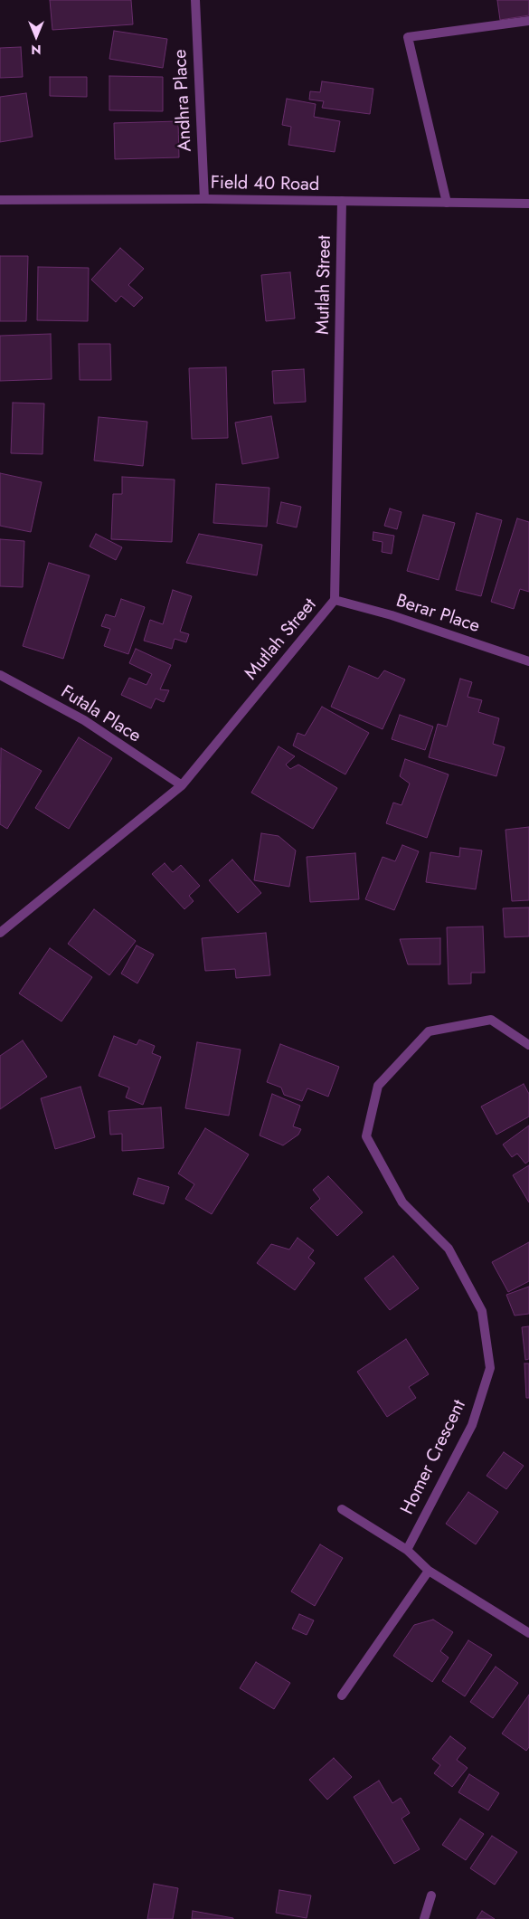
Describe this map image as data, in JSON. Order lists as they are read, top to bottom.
{
  "streets": {
    "street": [
      "Andhra Place",
      "Field 40 Road",
      "Mutlah Street",
      "Berar Place",
      "Futala Place",
      "Homer Crescent"
    ]
  },
  "crossings": [
    ["Andhra Place", "Field 40 Road"],
    ["Field 40 Road", "Mutlah Street"],
    ["Mutlah Street", "Berar Place"],
    ["Mutlah Street", "Futala Place"]
  ],
  "north": "bottom"
}
